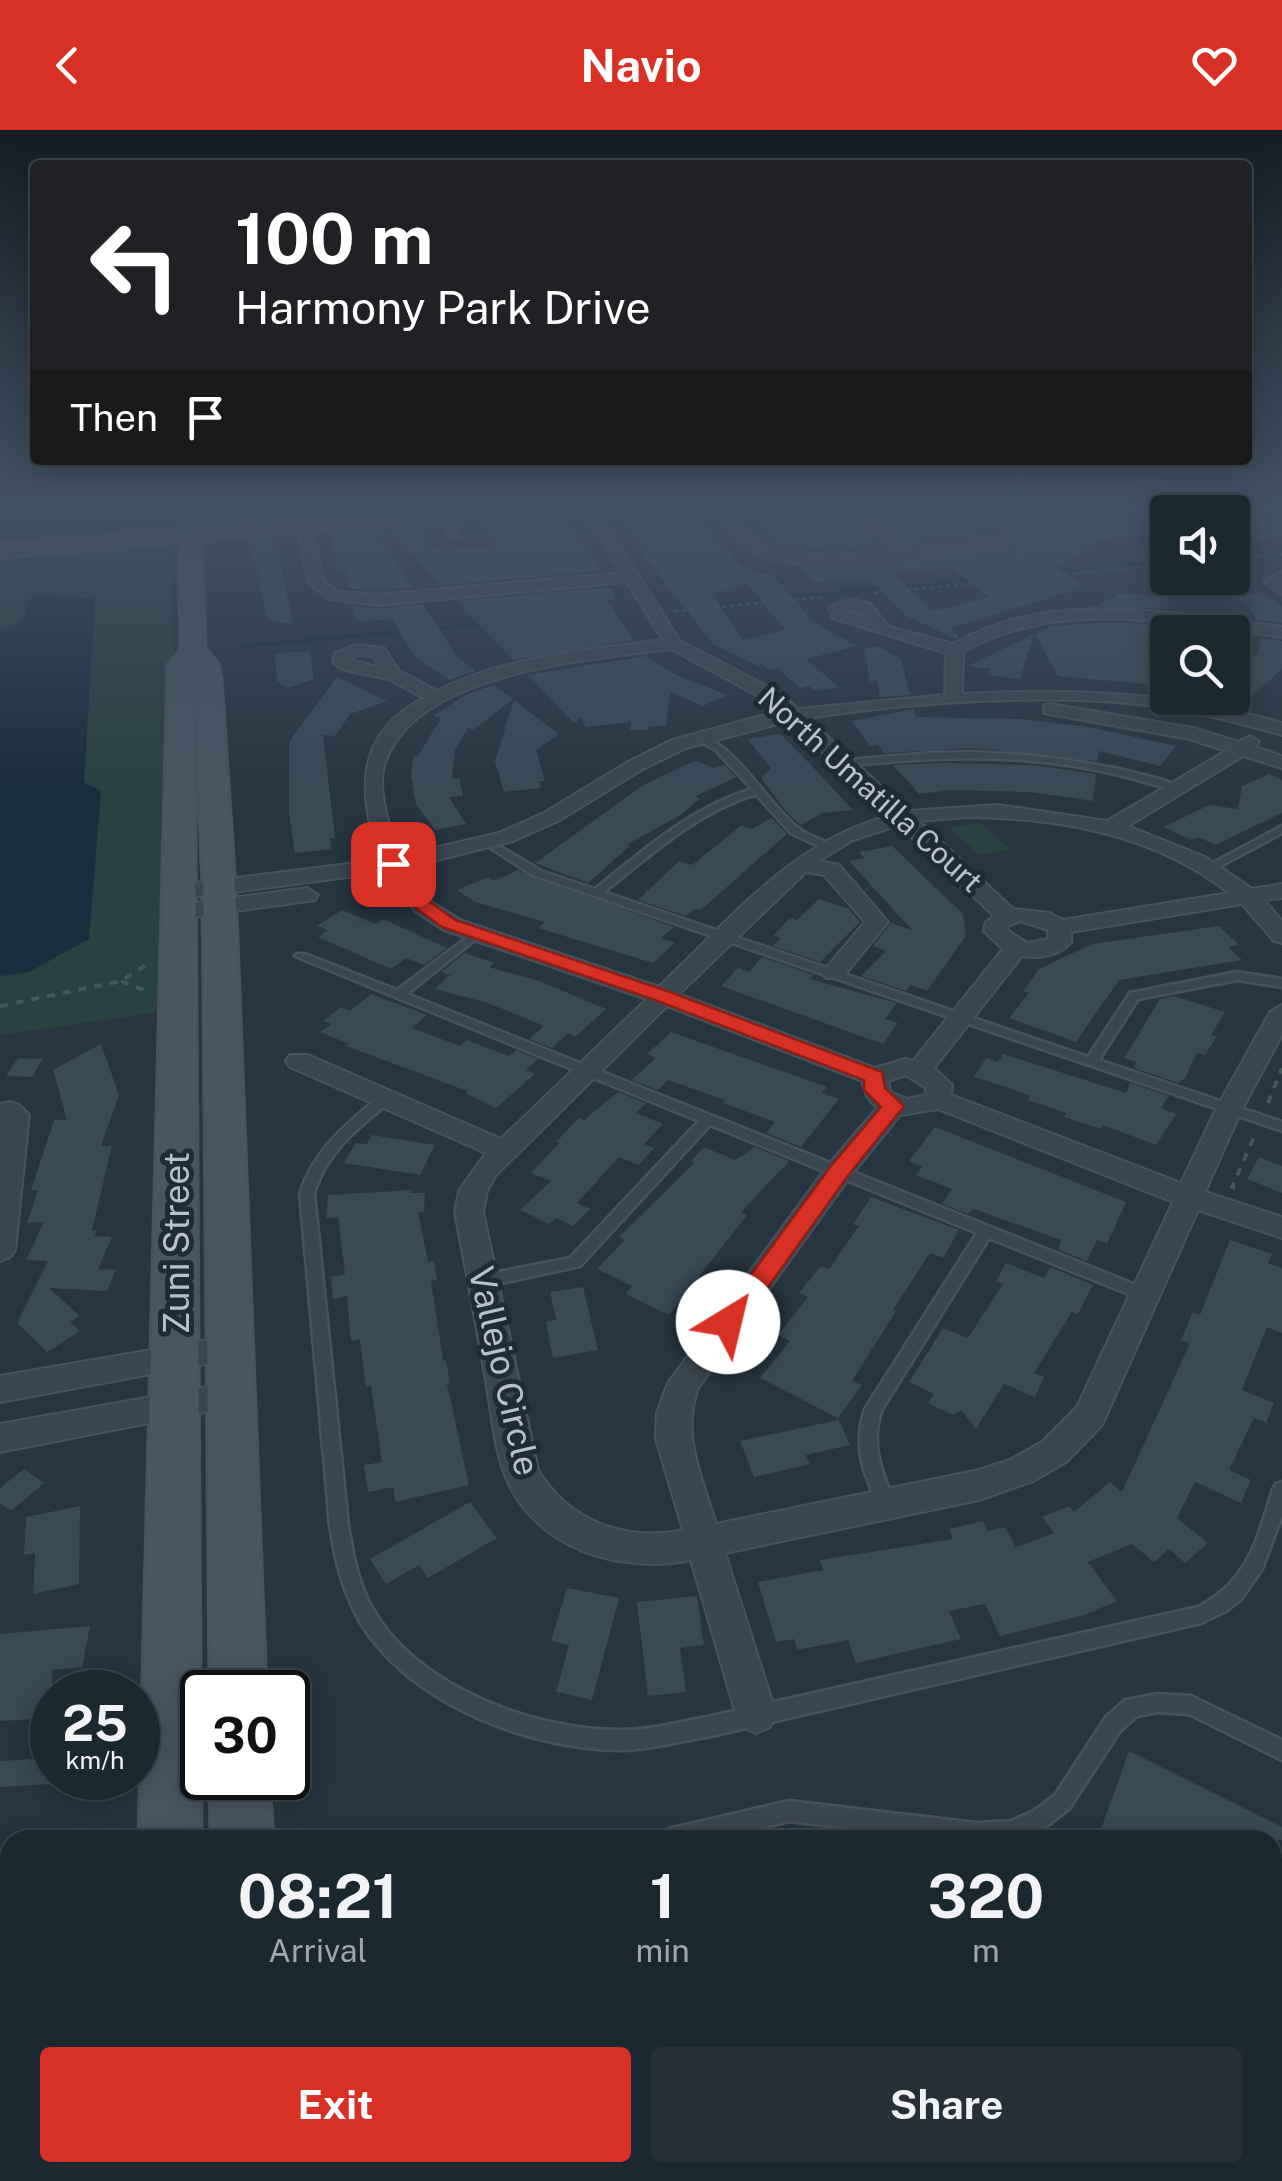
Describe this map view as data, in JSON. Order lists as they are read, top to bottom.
{
  "streets": {
    "main road": ["Zuni Street"],
    "street": ["North Umatilla Court", "Vallejo Circle"]
  },
  "crossings": [
    ["North Umatilla Court", "Vallejo Circle"]
  ],
  "page": {
    "header": "Navio",
    "turn": ["100 m", "Harmony Park Drive"],
    "then": "Then",
    "speed": "25 km/h",
    "limit": "30",
    "eta": [
      "08:21",
      "Arrival",
      "1",
      "min",
      "320",
      "m"
    ],
    "buttons": ["Exit", "Share"]
  }
}
